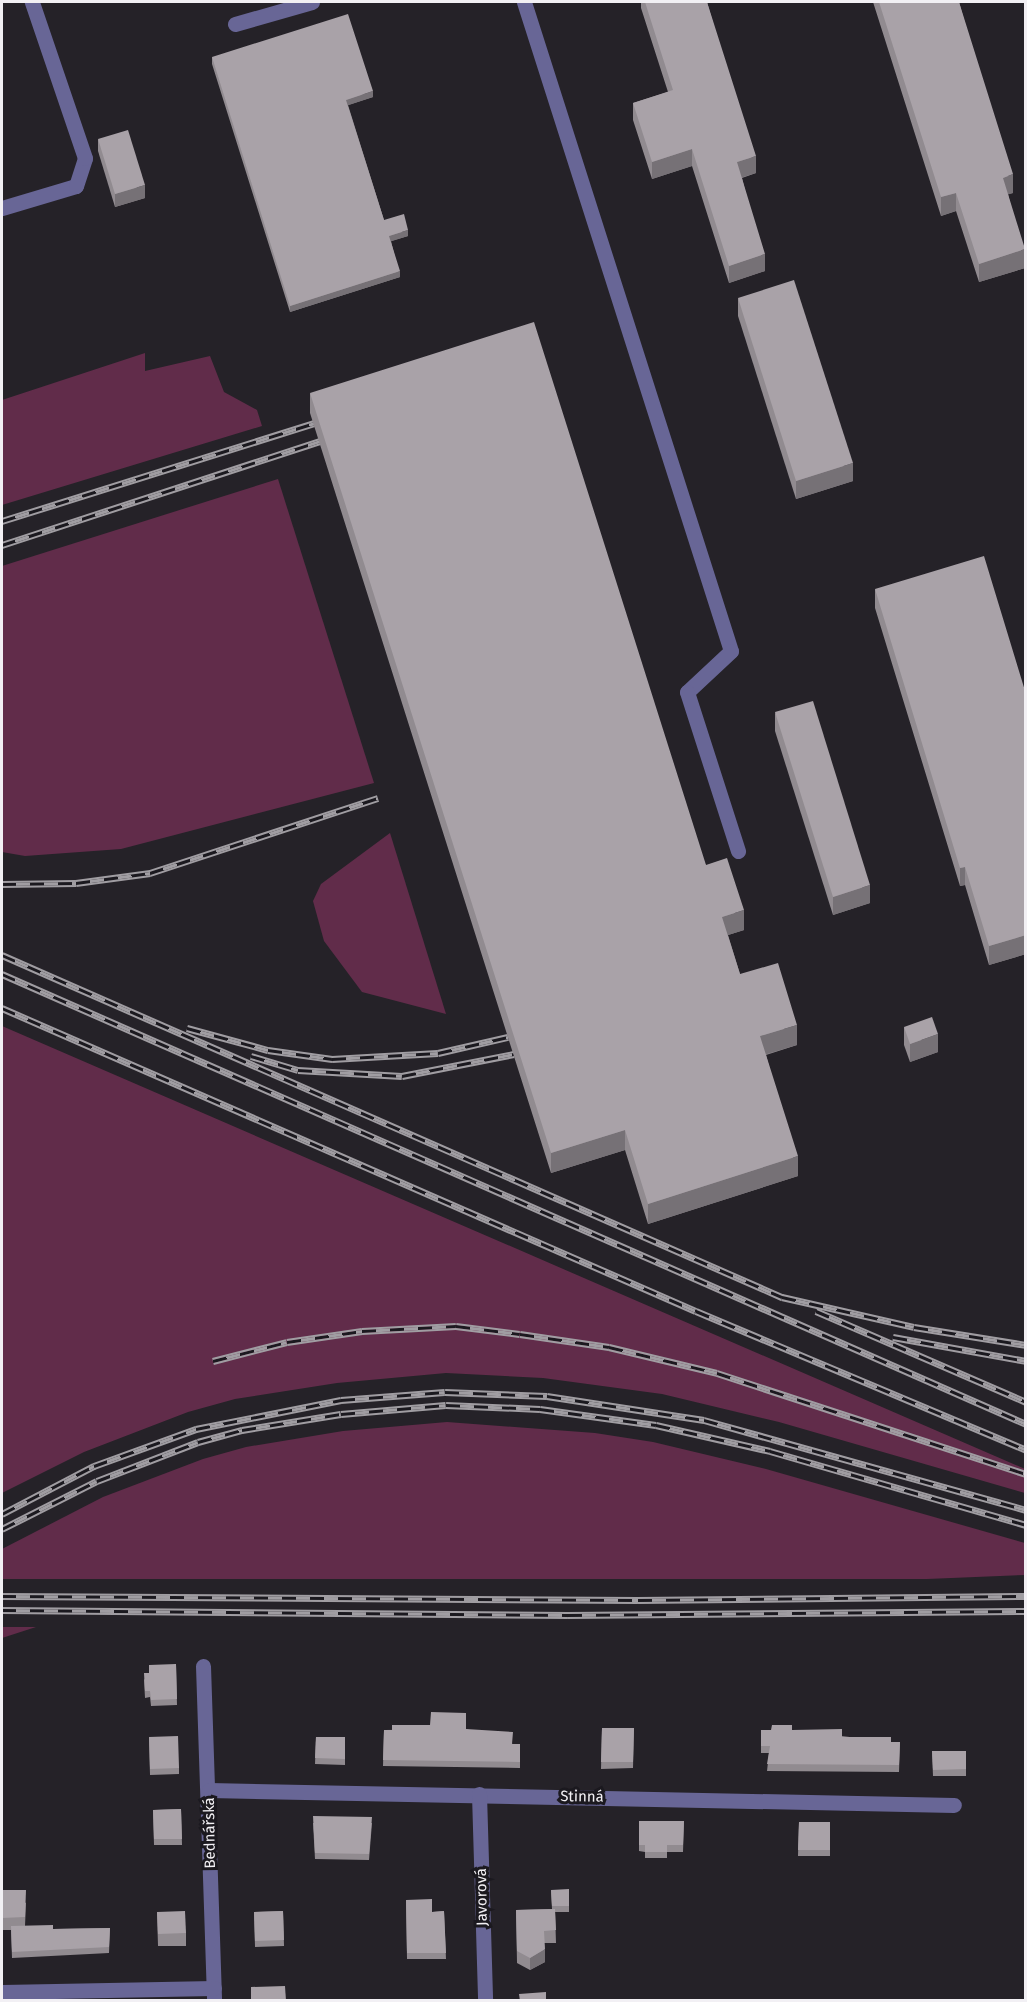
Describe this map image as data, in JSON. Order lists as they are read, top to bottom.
{
  "streets": {
    "street": ["Stinná", "Bednářská", "Javorová"]
  },
  "crossings": [
    ["Stinná", "Bednářská"],
    ["Stinná", "Javorová"]
  ]
}
